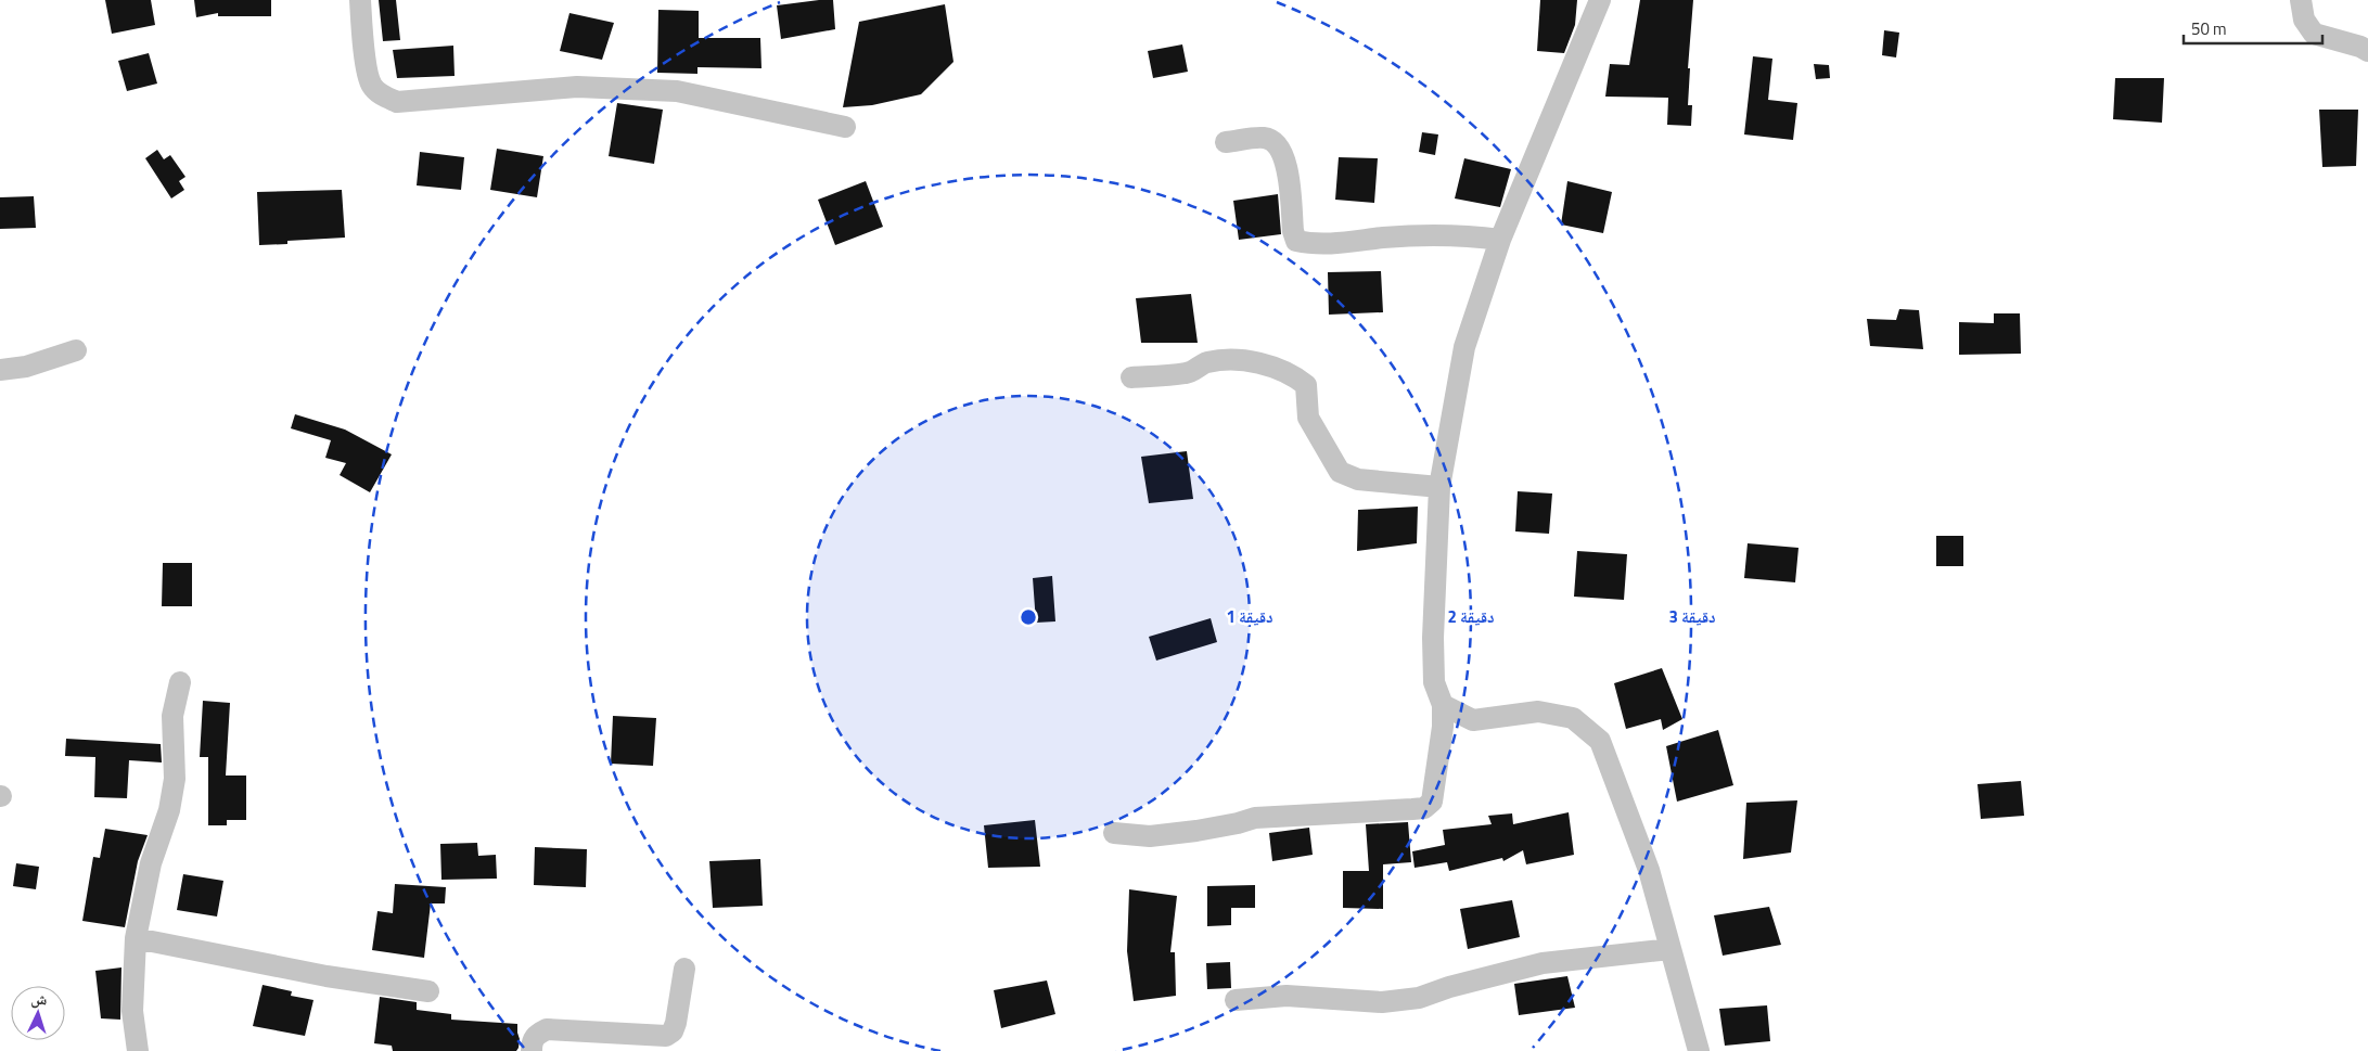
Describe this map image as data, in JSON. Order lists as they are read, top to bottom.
{
  "scale_bar": "50 m",
  "north": "top",
  "rings": ["1 دقيقة", "2 دقيقة", "3 دقيقة"]
}
